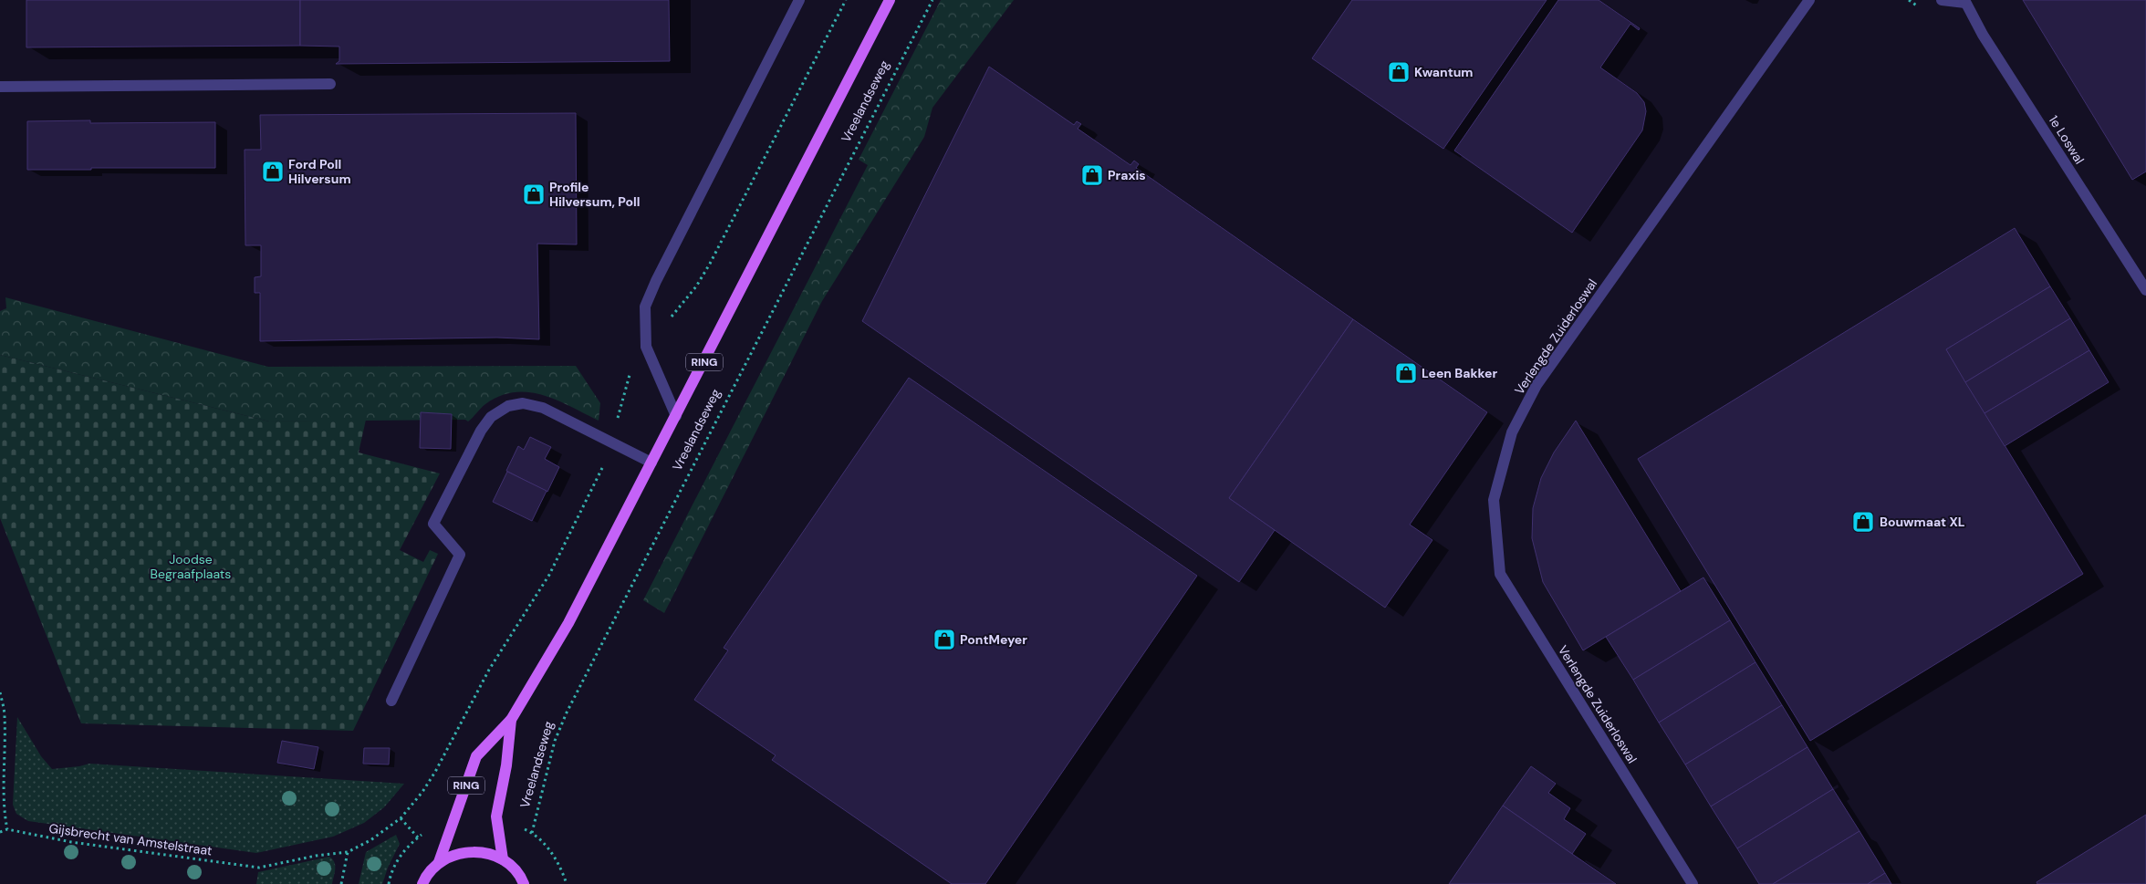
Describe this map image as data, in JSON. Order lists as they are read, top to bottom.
{
  "streets": {
    "main road": ["Vreelandseweg", "RING"],
    "street": ["1e Loswal", "Verlengde Zuiderloswal"],
    "path": ["Gijsbrecht van Amstelstraat"]
  },
  "crossings": [
    ["Vreelandseweg", "RING"]
  ],
  "parks": ["Joodse Begraafplaats"],
  "places": {
    "shop": [
      "Kwantum",
      "Ford Poll Hilversum",
      "Praxis",
      "Profile Hilversum, Poll",
      "Leen Bakker",
      "Bouwmaat XL",
      "PontMeyer"
    ]
  }
}
